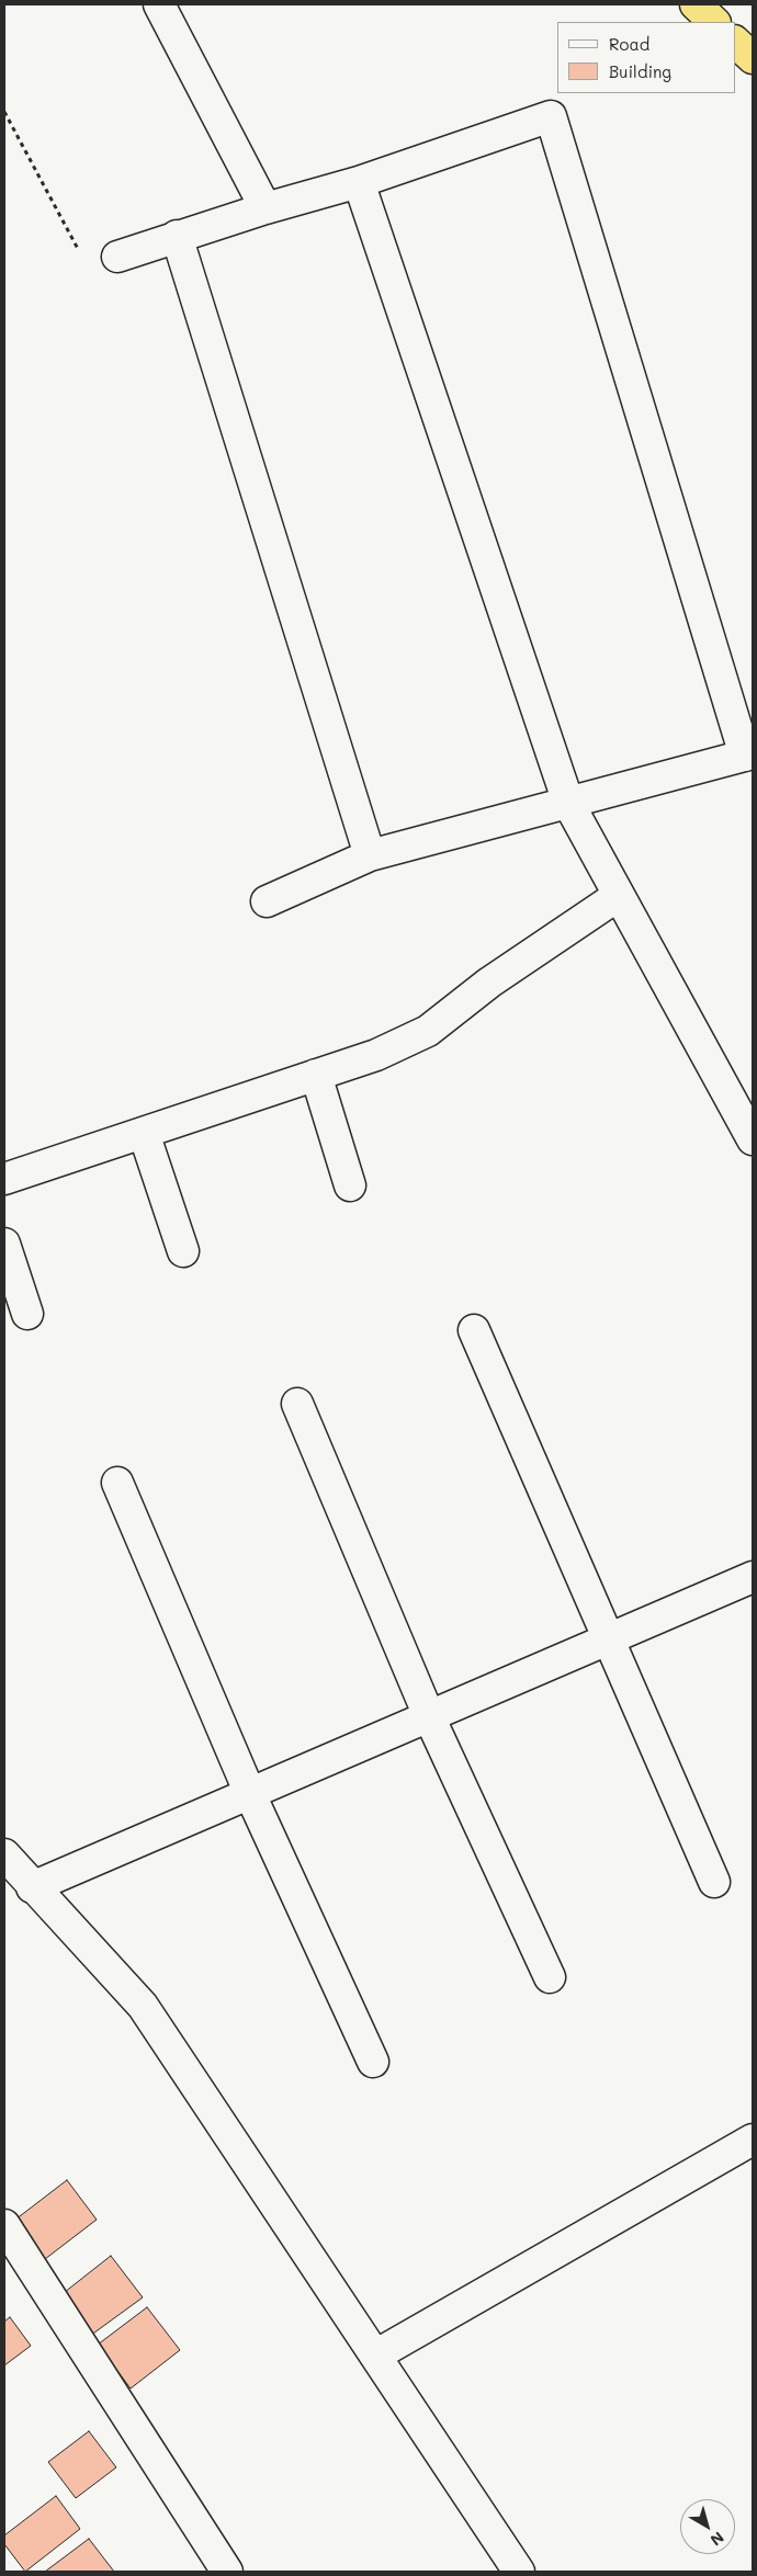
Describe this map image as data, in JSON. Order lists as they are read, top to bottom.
{
  "legend": ["Road", "Building"],
  "north": "bottom right"
}
